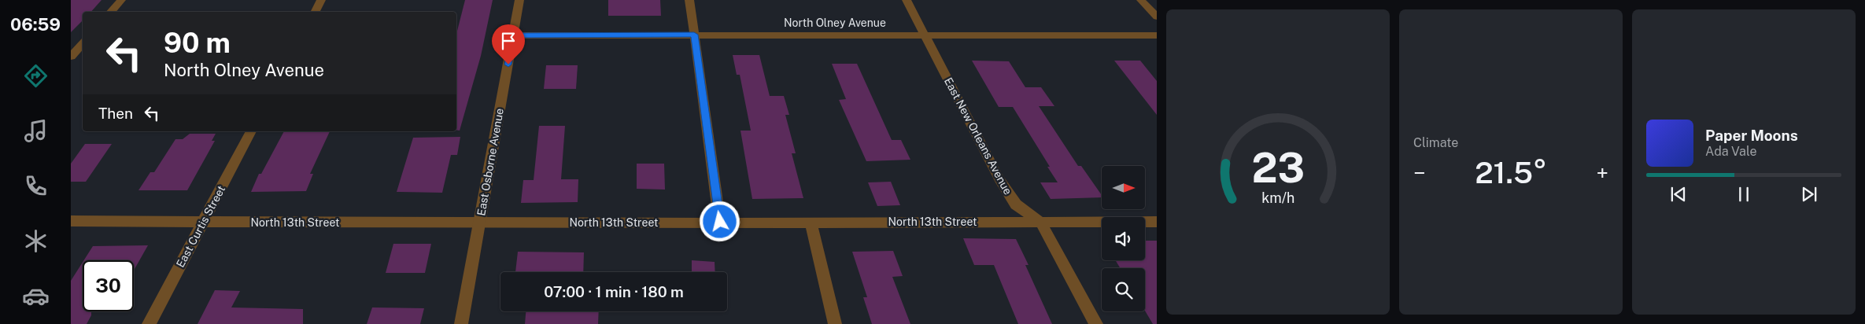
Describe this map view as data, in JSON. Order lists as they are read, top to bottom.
{
  "streets": {
    "street": [
      "North Olney Avenue",
      "East New Orleans Avenue",
      "East Osborne Avenue",
      "North 13th Street",
      "East Curtis Street"
    ]
  },
  "crossings": [
    ["North Olney Avenue", "East New Orleans Avenue"],
    ["North Olney Avenue", "East Osborne Avenue"],
    ["East New Orleans Avenue", "North 13th Street"],
    ["East Osborne Avenue", "North 13th Street"],
    ["North 13th Street", "East Curtis Street"]
  ],
  "north": "right",
  "page": {
    "tabs": "06:59",
    "tile": "Climate",
    "turn": ["90 m", "North Olney Avenue"],
    "then": "Then",
    "song": ["Paper Moons", "Ada Vale"],
    "heat": ["−", "21.5°", "+"],
    "limit": "30",
    "trip": "07:00 · 1 min · 180 m",
    "gauge": ["23", "km/h"]
  }
}
